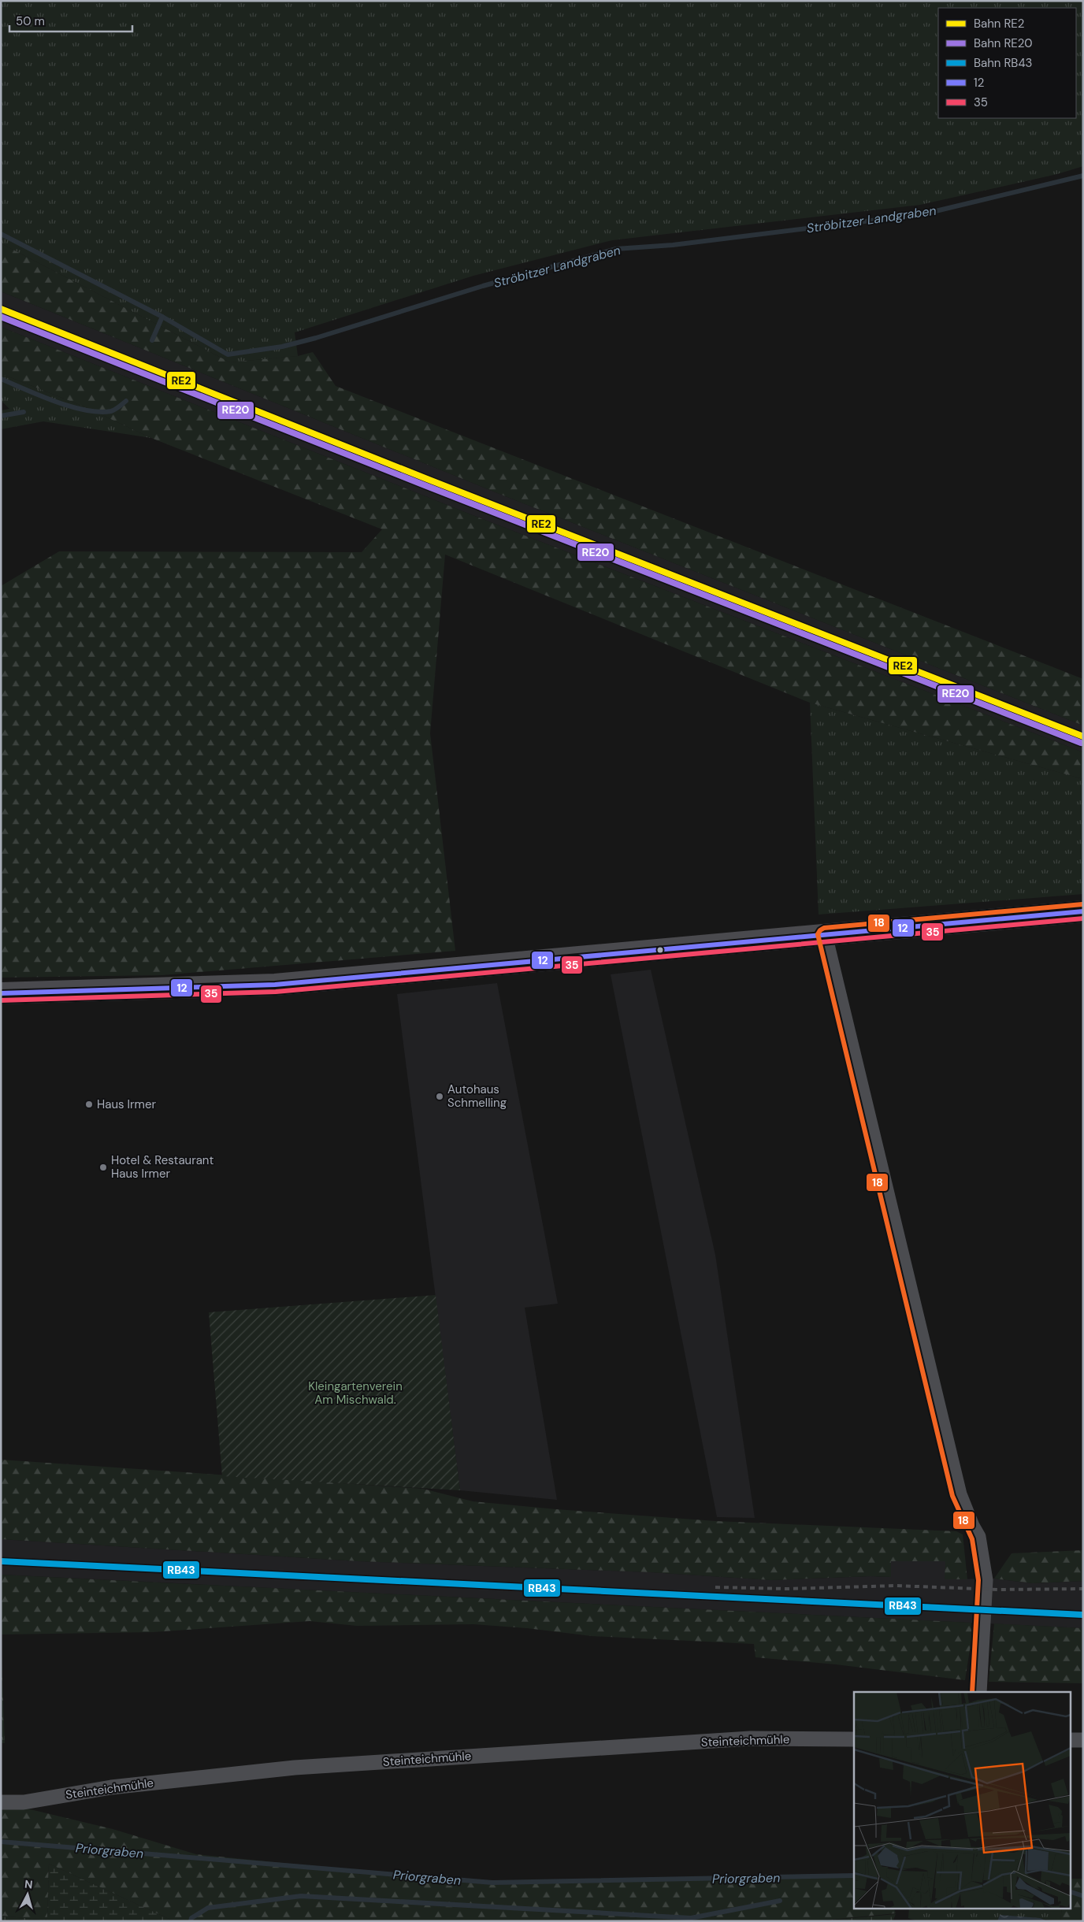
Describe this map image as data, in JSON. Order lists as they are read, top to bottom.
{
  "streets": {
    "street": ["Steinteichmühle"]
  },
  "water": ["Ströbitzer Landgraben", "Priorgraben"],
  "parks": ["Kleingartenverein Am Mischwald."],
  "places": ["Autohaus Schmelling", "Haus Irmer", "Hotel & Restaurant Haus Irmer"],
  "lines": [
    "rail line RE2",
    "rail line RE20",
    "transit line 18",
    "transit line 12",
    "transit line 35",
    "rail line RB43"
  ],
  "legend": [
    "Bahn RE2",
    "Bahn RE20",
    "Bahn RB43",
    "12",
    "35"
  ],
  "scale_bar": "50 m",
  "north": "top"
}
